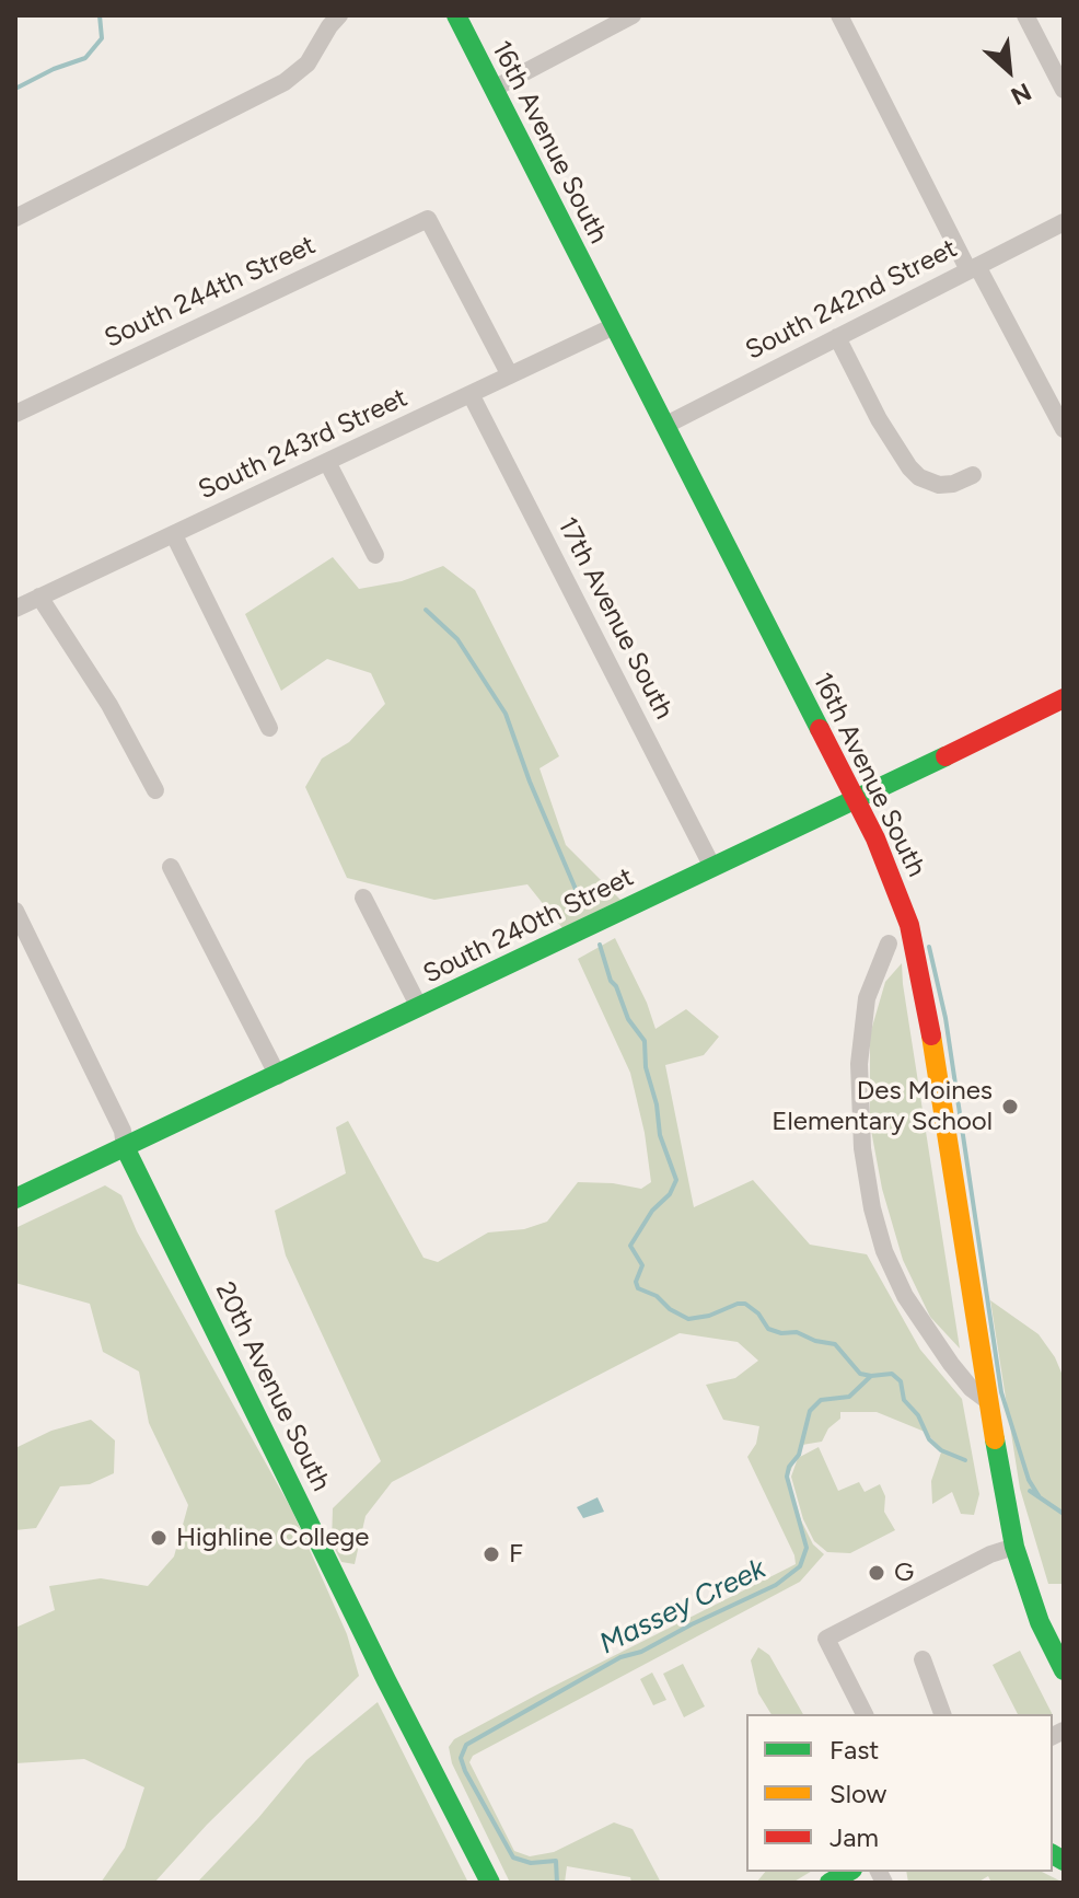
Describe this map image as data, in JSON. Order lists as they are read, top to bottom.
{
  "streets": {
    "main road": ["16th Avenue South", "South 240th Street", "20th Avenue South"],
    "street": [
      "South 244th Street",
      "South 242nd Street",
      "South 243rd Street",
      "17th Avenue South"
    ]
  },
  "crossings": [
    ["16th Avenue South", "South 242nd Street"],
    ["16th Avenue South", "South 243rd Street"],
    ["16th Avenue South", "South 240th Street"],
    ["South 244th Street", "South 243rd Street"],
    ["South 243rd Street", "17th Avenue South"],
    ["17th Avenue South", "South 240th Street"],
    ["South 240th Street", "20th Avenue South"]
  ],
  "water": ["Massey Creek"],
  "places": [
    "Des Moines Elementary School",
    "Highline College",
    "F",
    "G"
  ],
  "legend": ["Fast", "Slow", "Jam"],
  "north": "bottom right"
}
